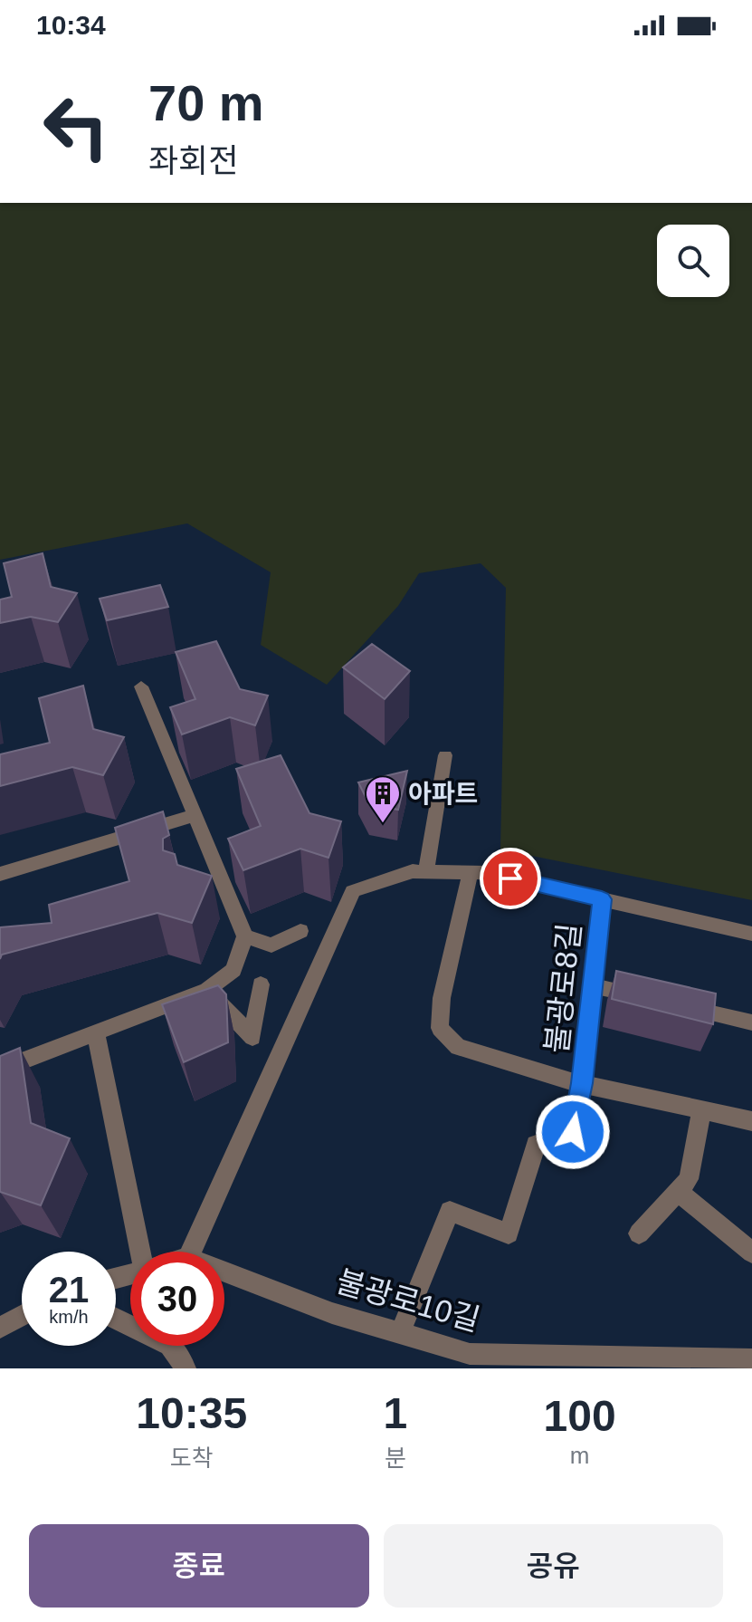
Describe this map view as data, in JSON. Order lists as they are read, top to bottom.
{
  "streets": {
    "street": ["불광로8길", "불광로10길"]
  },
  "crossings": [
    ["불광로8길", "불광로10길"]
  ],
  "places": {
    "building": ["아파트"]
  },
  "page": {
    "status": "10:34",
    "turn": ["70 m", "좌회전"],
    "speed": "21 km/h",
    "limit": "30",
    "eta": [
      "10:35",
      "도착",
      "1",
      "분",
      "100",
      "m"
    ],
    "buttons": ["종료", "공유"]
  }
}
